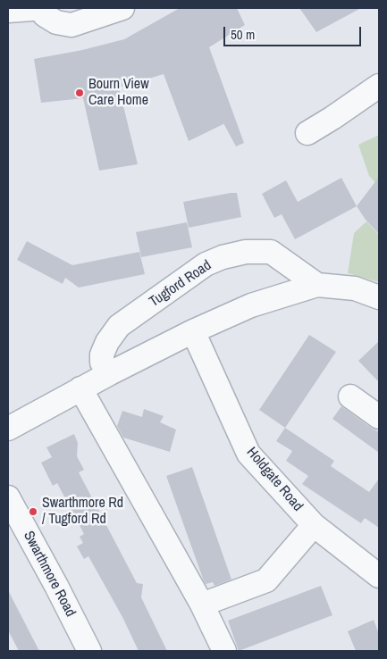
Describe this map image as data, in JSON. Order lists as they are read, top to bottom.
{
  "streets": {
    "street": ["Tugford Road", "Holdgate Road", "Swarthmore Road"]
  },
  "crossings": [
    ["Tugford Road", "Holdgate Road"]
  ],
  "places": ["Bourn View Care Home", "Swarthmore Rd / Tugford Rd"],
  "scale_bar": "50 m"
}
